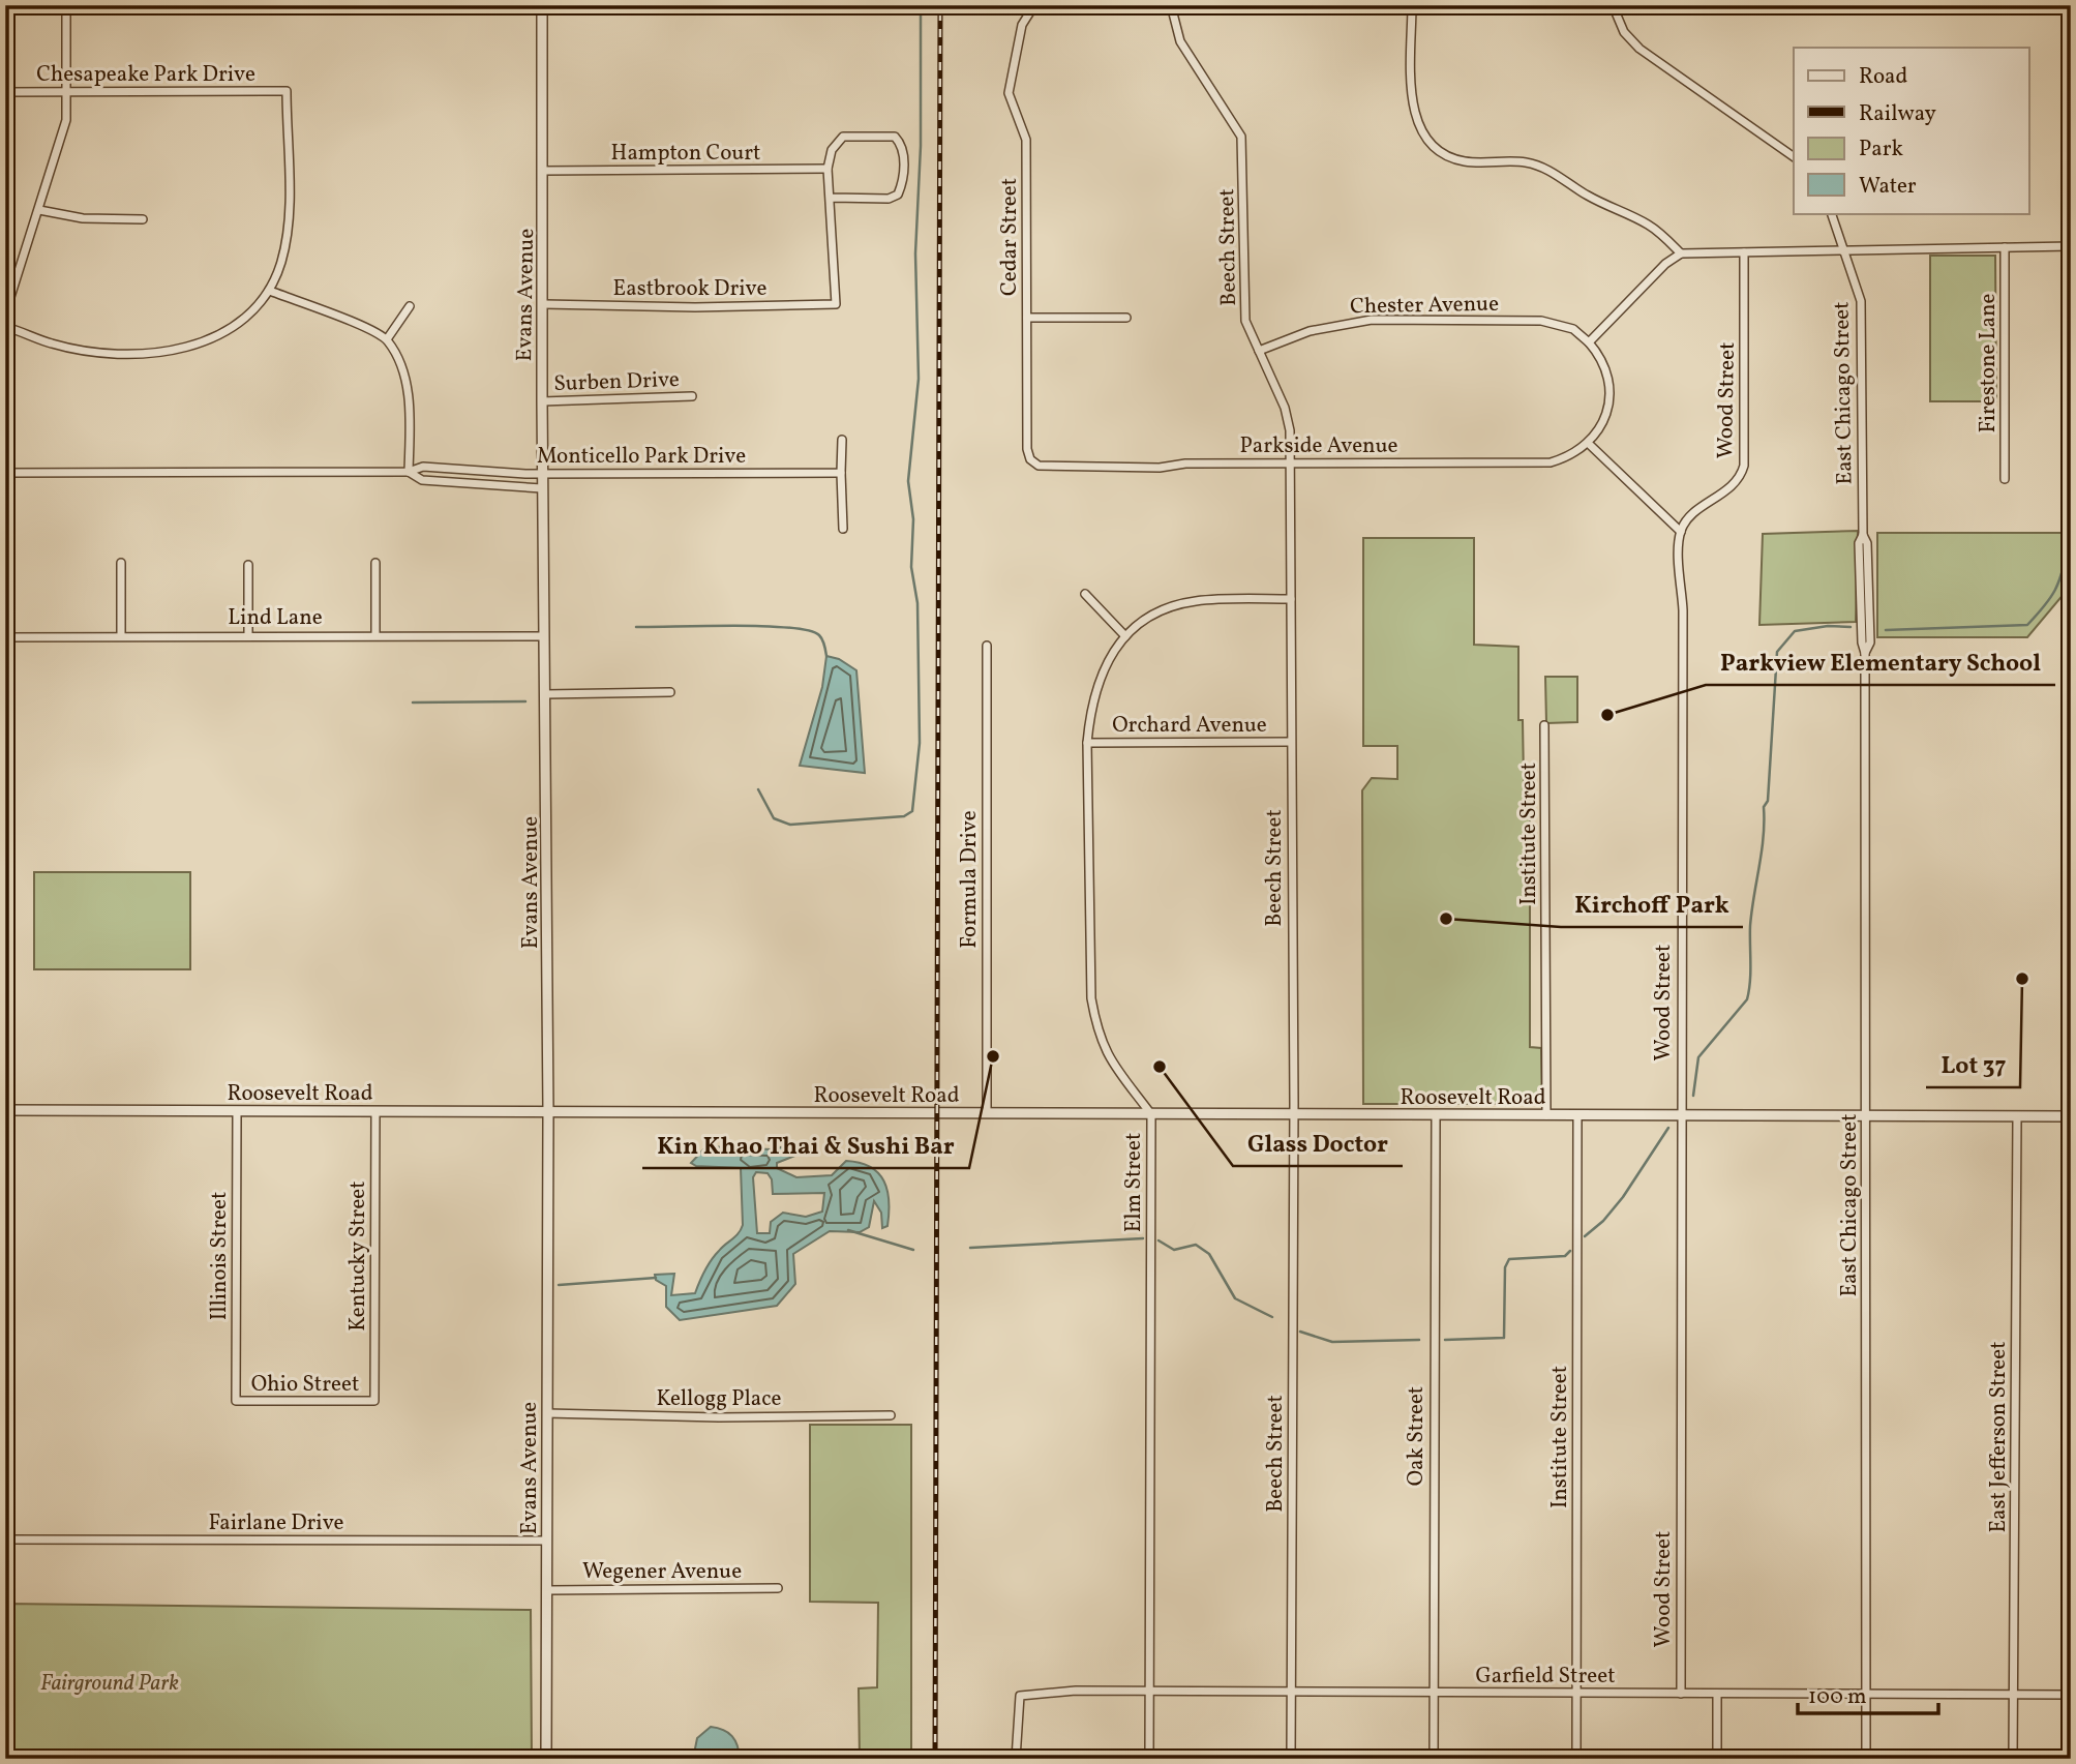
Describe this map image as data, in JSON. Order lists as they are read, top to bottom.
{
  "streets": {
    "street": [
      "Chesapeake Park Drive",
      "Hampton Court",
      "Cedar Street",
      "Beech Street",
      "Eastbrook Drive",
      "Evans Avenue",
      "Chester Avenue",
      "Firestone Lane",
      "Surben Drive",
      "East Chicago Street",
      "Wood Street",
      "Parkside Avenue",
      "Monticello Park Drive",
      "Lind Lane",
      "Orchard Avenue",
      "Institute Street",
      "Formula Drive",
      "Roosevelt Road",
      "Elm Street",
      "Illinois Street",
      "Kentucky Street",
      "Ohio Street",
      "Kellogg Place",
      "Oak Street",
      "East Jefferson Street",
      "Fairlane Drive",
      "Wegener Avenue",
      "Garfield Street"
    ]
  },
  "crossings": [
    ["Hampton Court", "Eastbrook Drive"],
    ["Hampton Court", "Evans Avenue"],
    ["Cedar Street", "Parkside Avenue"],
    ["Beech Street", "Chester Avenue"],
    ["Beech Street", "Parkside Avenue"],
    ["Beech Street", "Orchard Avenue"],
    ["Beech Street", "Roosevelt Road"],
    ["Beech Street", "Elm Street"],
    ["Beech Street", "Garfield Street"],
    ["Eastbrook Drive", "Evans Avenue"],
    ["Evans Avenue", "Surben Drive"],
    ["Evans Avenue", "Monticello Park Drive"],
    ["Evans Avenue", "Lind Lane"],
    ["Evans Avenue", "Roosevelt Road"],
    ["Evans Avenue", "Kellogg Place"],
    ["Evans Avenue", "Fairlane Drive"],
    ["Evans Avenue", "Wegener Avenue"],
    ["East Chicago Street", "Roosevelt Road"],
    ["East Chicago Street", "Garfield Street"],
    ["Wood Street", "Roosevelt Road"],
    ["Wood Street", "Garfield Street"],
    ["Orchard Avenue", "Elm Street"],
    ["Institute Street", "Roosevelt Road"],
    ["Institute Street", "Garfield Street"],
    ["Formula Drive", "Roosevelt Road"],
    ["Roosevelt Road", "Elm Street"],
    ["Roosevelt Road", "Illinois Street"],
    ["Roosevelt Road", "Kentucky Street"],
    ["Roosevelt Road", "Oak Street"],
    ["Roosevelt Road", "East Jefferson Street"],
    ["Elm Street", "Garfield Street"],
    ["Illinois Street", "Ohio Street"],
    ["Kentucky Street", "Ohio Street"],
    ["Oak Street", "Garfield Street"],
    ["East Jefferson Street", "Garfield Street"]
  ],
  "parks": ["Fairground Park"],
  "places": [
    "Parkview Elementary School",
    "Kirchoff Park",
    "Lot 37",
    "Kin Khao Thai & Sushi Bar",
    "Glass Doctor"
  ],
  "legend": [
    "Road",
    "Railway",
    "Park",
    "Water"
  ],
  "scale_bar": "100 m"
}
